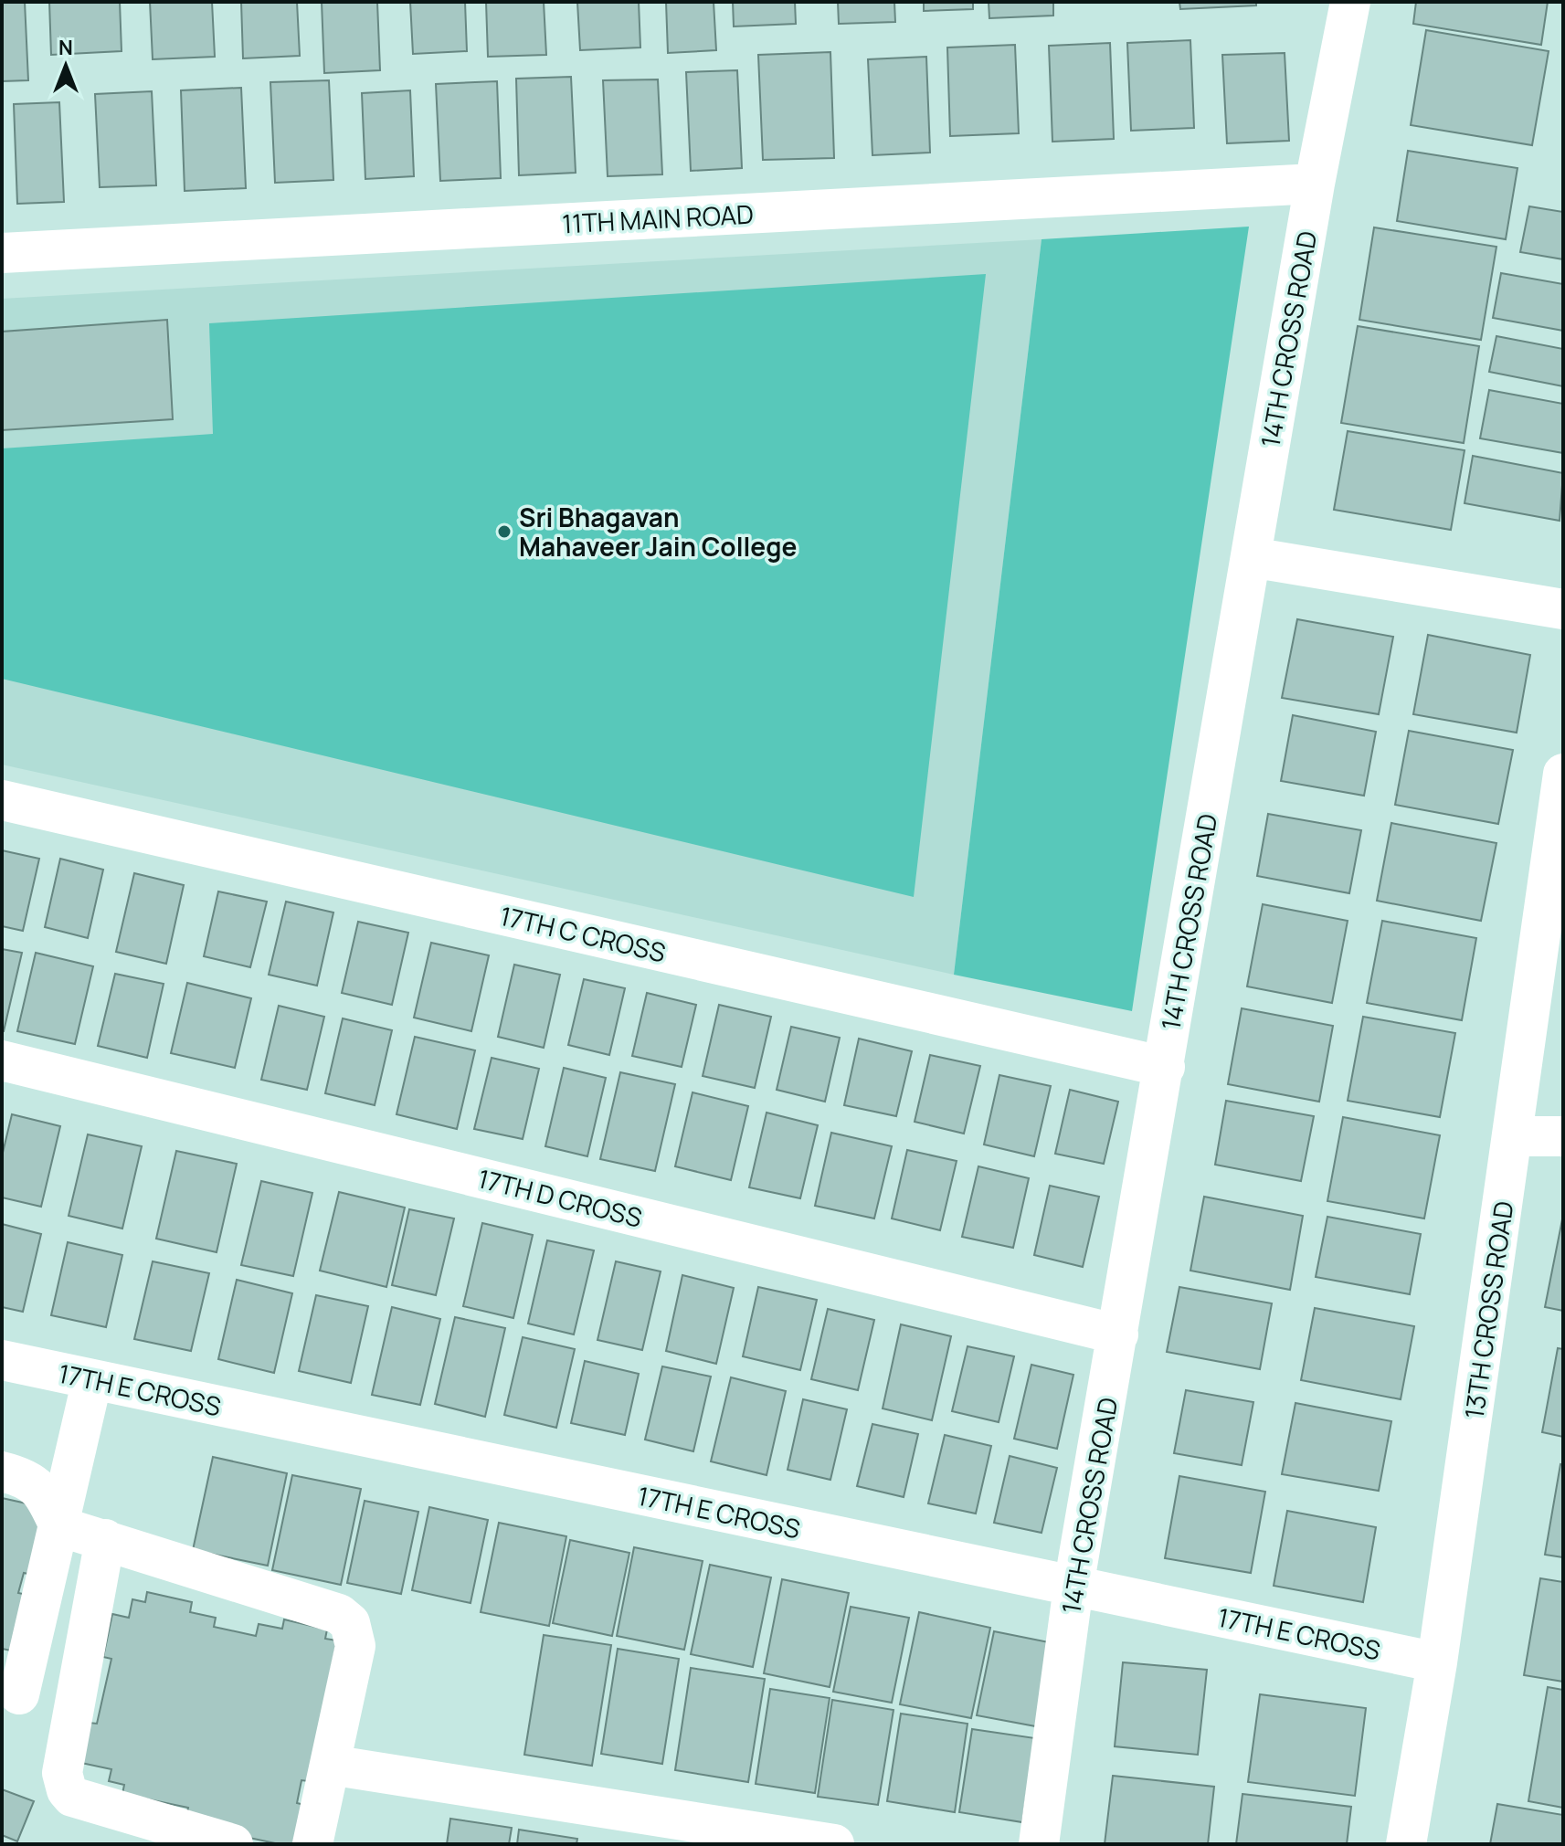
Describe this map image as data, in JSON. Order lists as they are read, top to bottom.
{
  "streets": {
    "street": [
      "11TH MAIN ROAD",
      "14TH CROSS ROAD",
      "17TH C CROSS",
      "17TH D CROSS",
      "13TH CROSS ROAD",
      "17TH E CROSS"
    ]
  },
  "crossings": [
    ["11TH MAIN ROAD", "14TH CROSS ROAD"],
    ["14TH CROSS ROAD", "17TH C CROSS"],
    ["14TH CROSS ROAD", "17TH D CROSS"],
    ["14TH CROSS ROAD", "17TH E CROSS"],
    ["13TH CROSS ROAD", "17TH E CROSS"]
  ],
  "places": ["Sri Bhagavan Mahaveer Jain College"],
  "north": "top"
}
